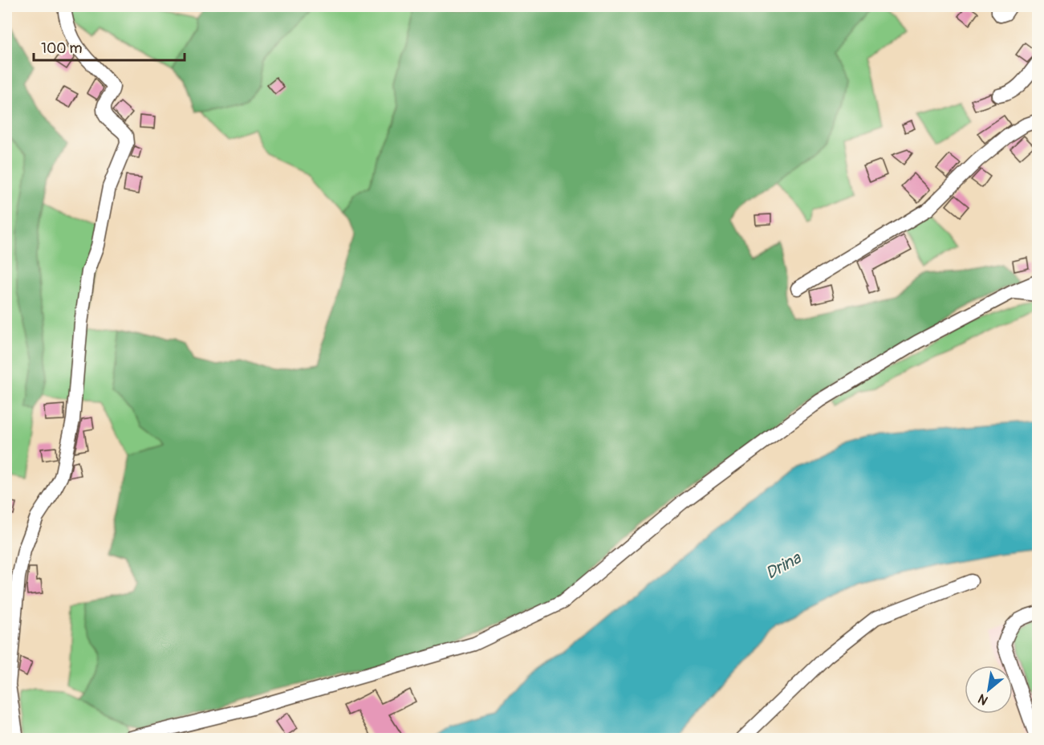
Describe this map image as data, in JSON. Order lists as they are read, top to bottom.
{
  "water": ["Drina"],
  "scale_bar": "100 m",
  "north": "bottom left"
}
